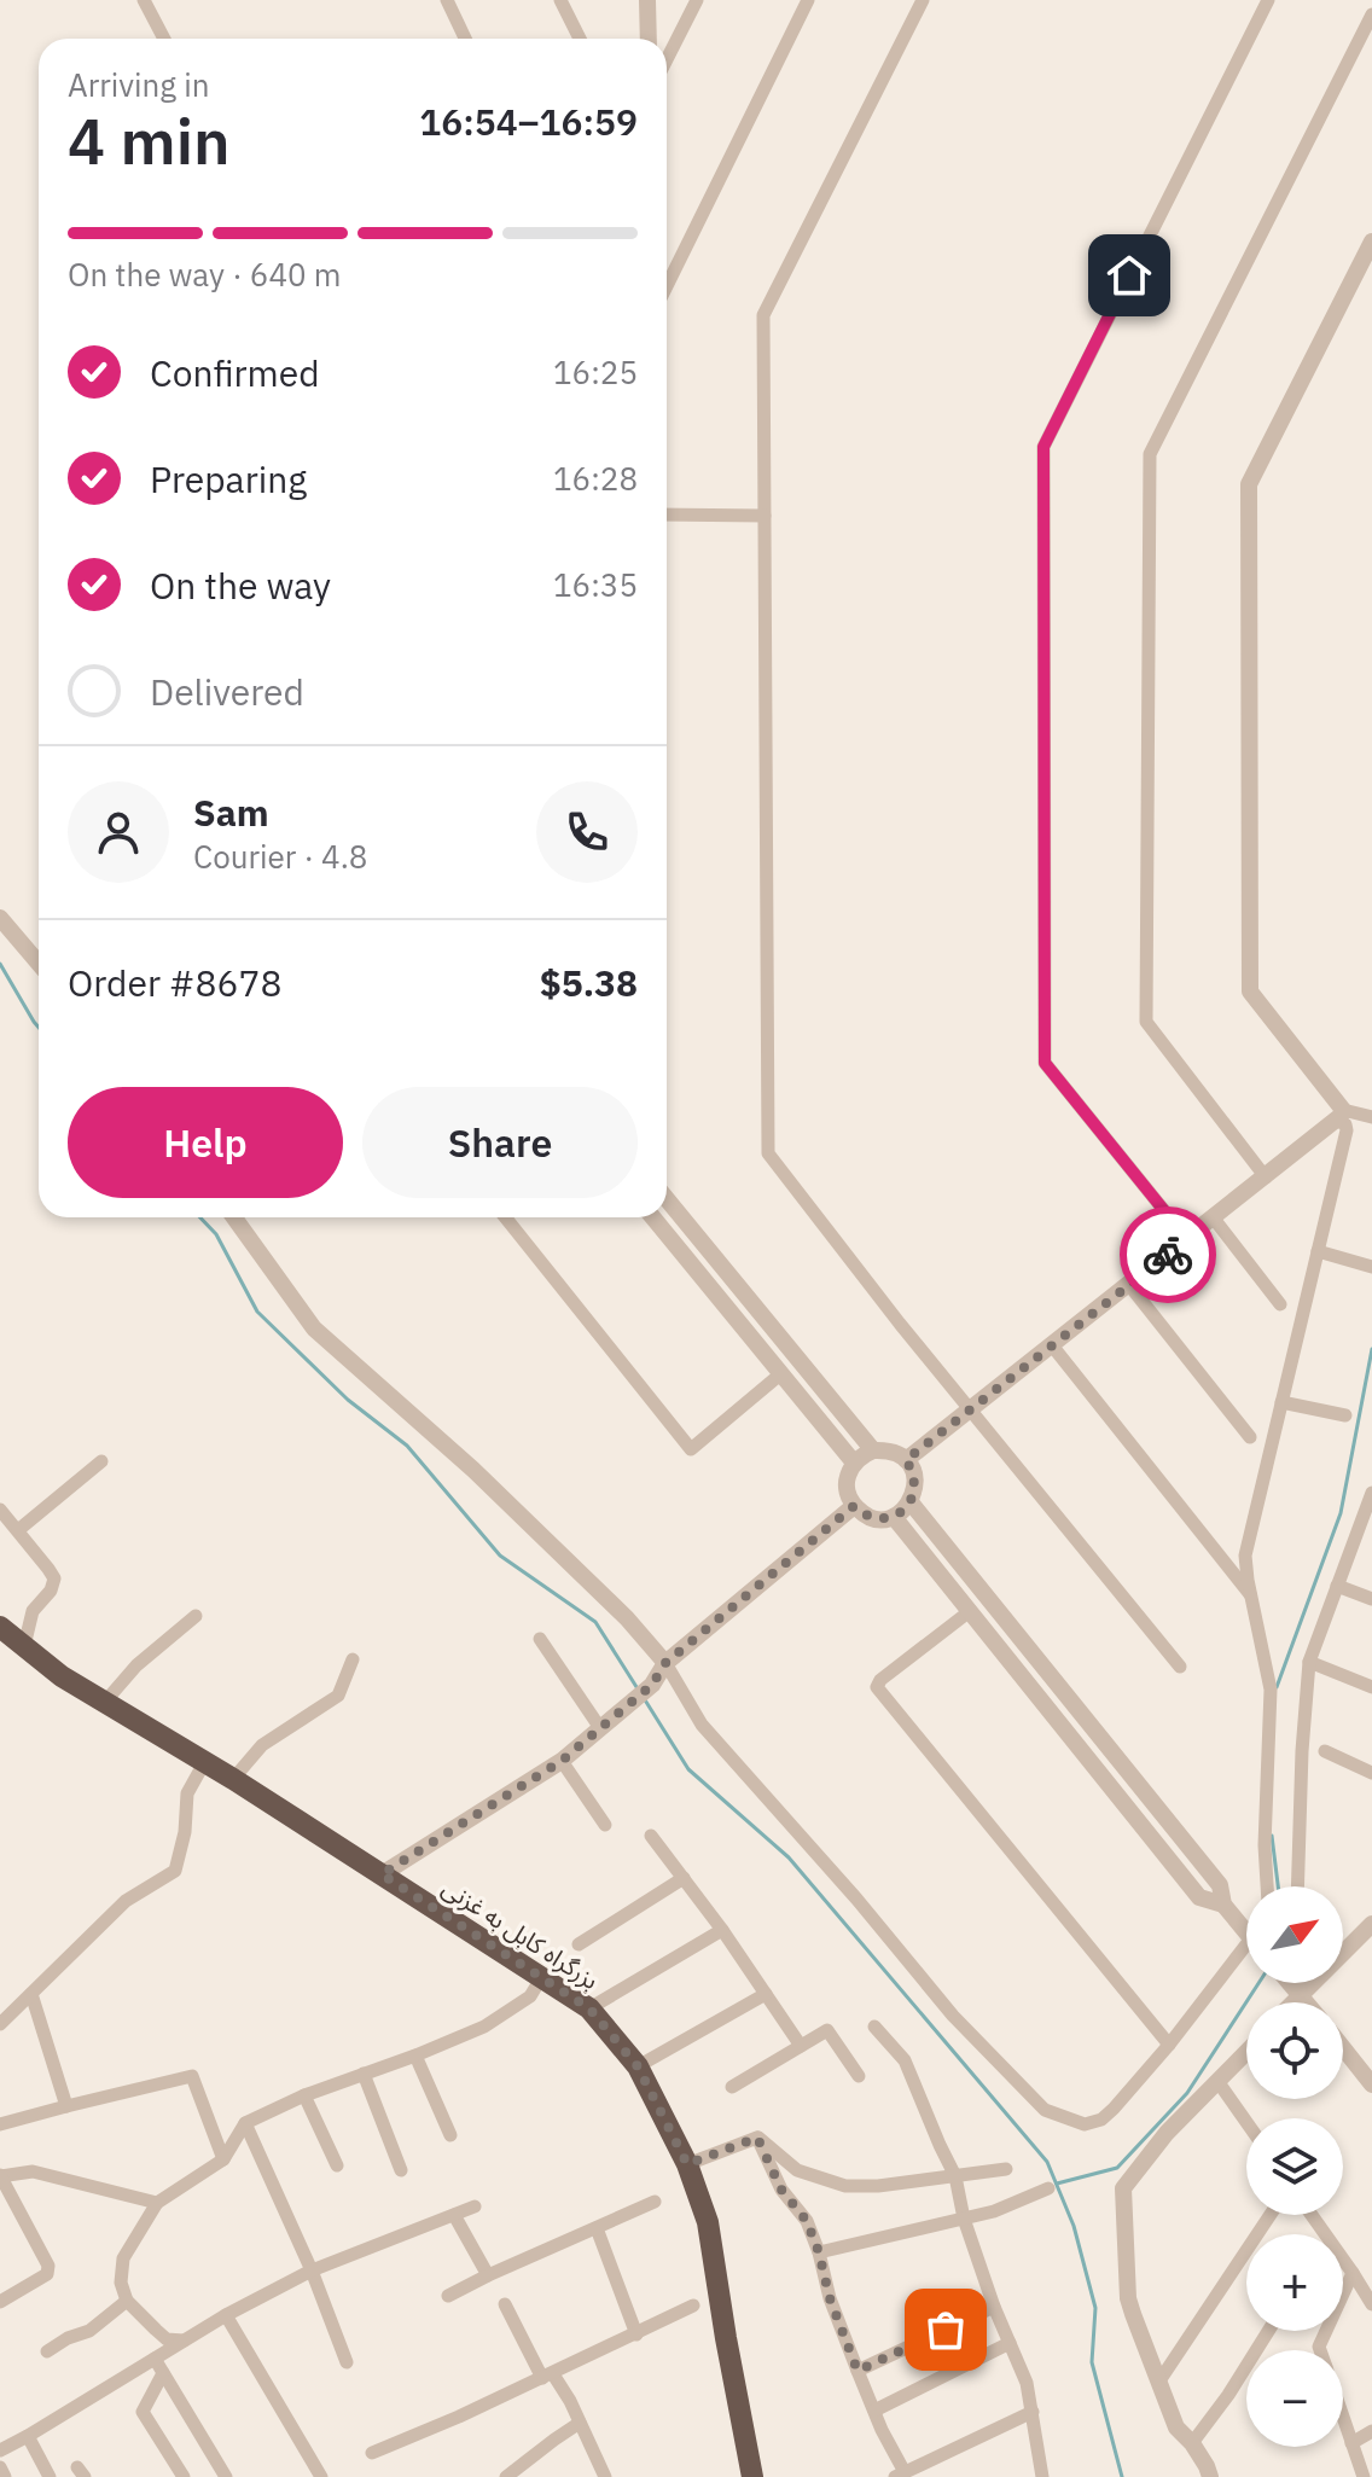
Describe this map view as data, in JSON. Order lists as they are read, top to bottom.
{
  "streets": {
    "highway": ["بزرگراه کابل به غزنی"]
  },
  "north": "top right",
  "page": {
    "heading": ["4 min", "Arriving in", "16:54–16:59"],
    "panel": [
      "Sam",
      "Courier · 4.8",
      "Order #8678",
      "$5.38"
    ],
    "bar": "On the way · 640 m",
    "list": [
      ["Confirmed", "16:25"],
      ["Preparing", "16:28"],
      ["On the way", "16:35"],
      "Delivered"
    ],
    "buttons": ["Help", "Share"],
    "map_buttons": ["+", "−"]
  }
}
